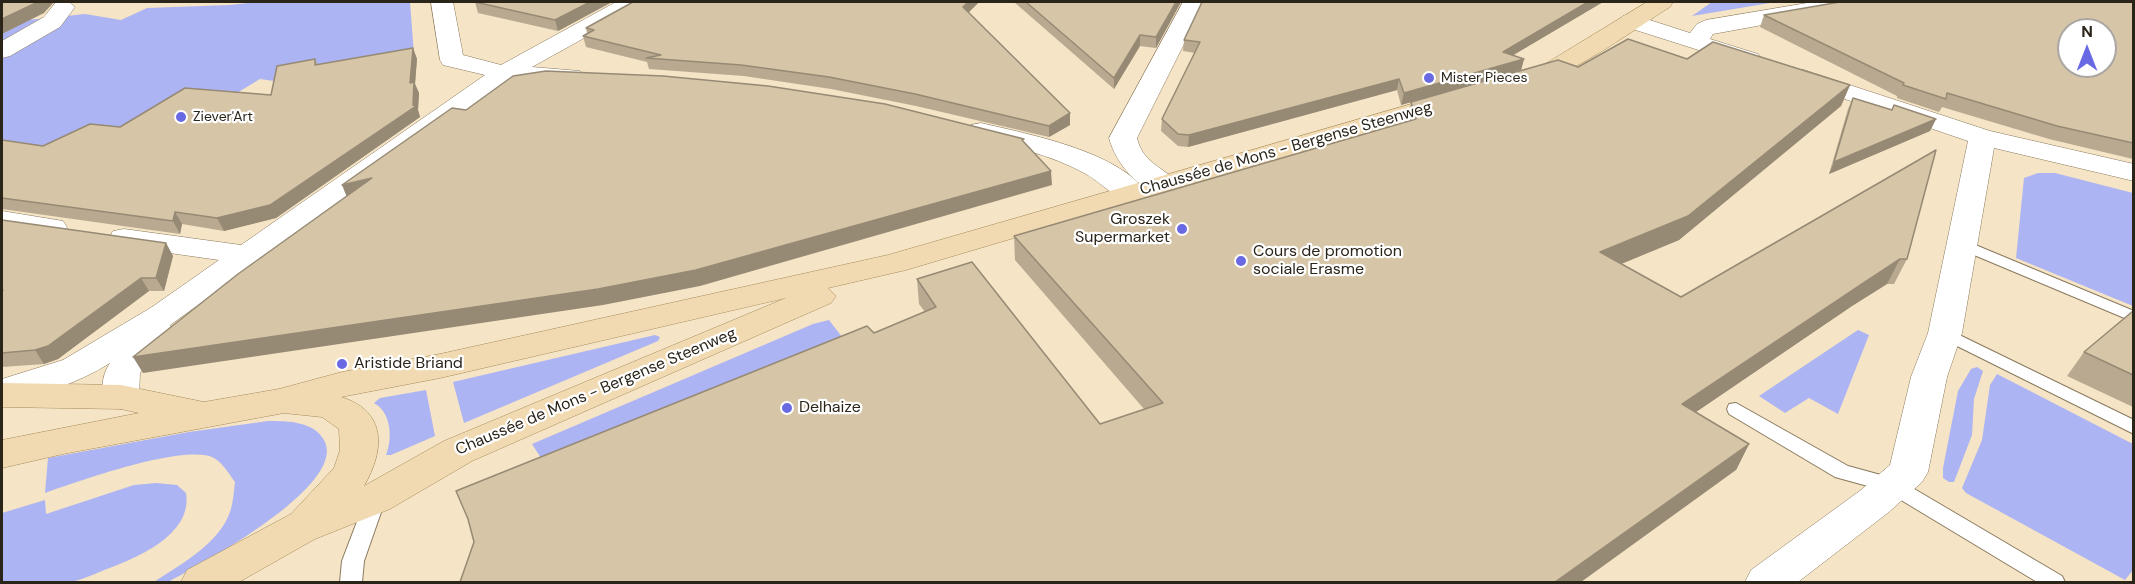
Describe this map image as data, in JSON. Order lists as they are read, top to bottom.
{
  "streets": {
    "main road": ["Chaussée de Mons - Bergense Steenweg"]
  },
  "places": [
    "Mister Pieces",
    "Ziever'Art",
    "Groszek Supermarket",
    "Cours de promotion sociale Erasme",
    "Aristide Briand",
    "Delhaize"
  ],
  "north": "top"
}
